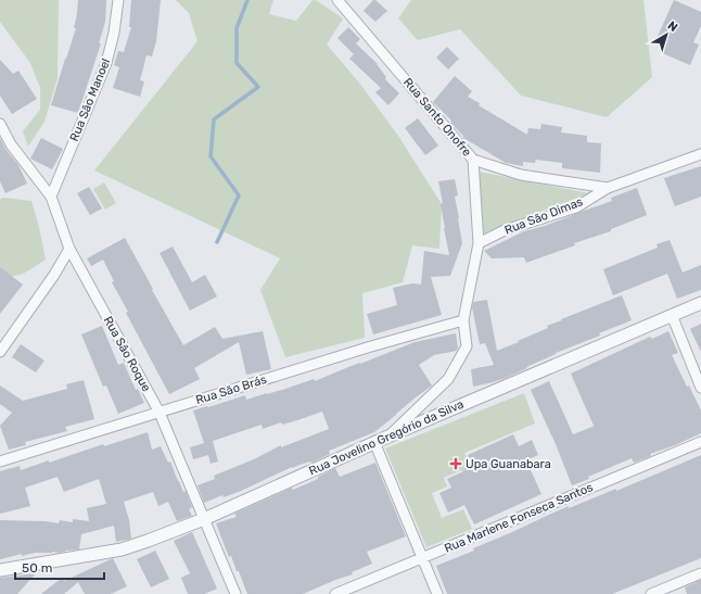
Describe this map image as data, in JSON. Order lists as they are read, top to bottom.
{
  "streets": {
    "street": [
      "Rua São Manoel",
      "Rua Santo Onofre",
      "Rua São Dimas",
      "Rua São Roque",
      "Rua São Brás",
      "Rua Jovelino Gregório da Silva",
      "Rua Marlene Fonseca Santos"
    ]
  },
  "crossings": [
    ["Rua São Manoel", "Rua São Roque"],
    ["Rua Santo Onofre", "Rua São Dimas"],
    ["Rua Santo Onofre", "Rua São Brás"],
    ["Rua Santo Onofre", "Rua Jovelino Gregório da Silva"],
    ["Rua São Roque", "Rua São Brás"],
    ["Rua São Roque", "Rua Jovelino Gregório da Silva"]
  ],
  "places": {
    "health": ["Upa Guanabara"]
  },
  "scale_bar": "50 m",
  "north": "top right"
}
